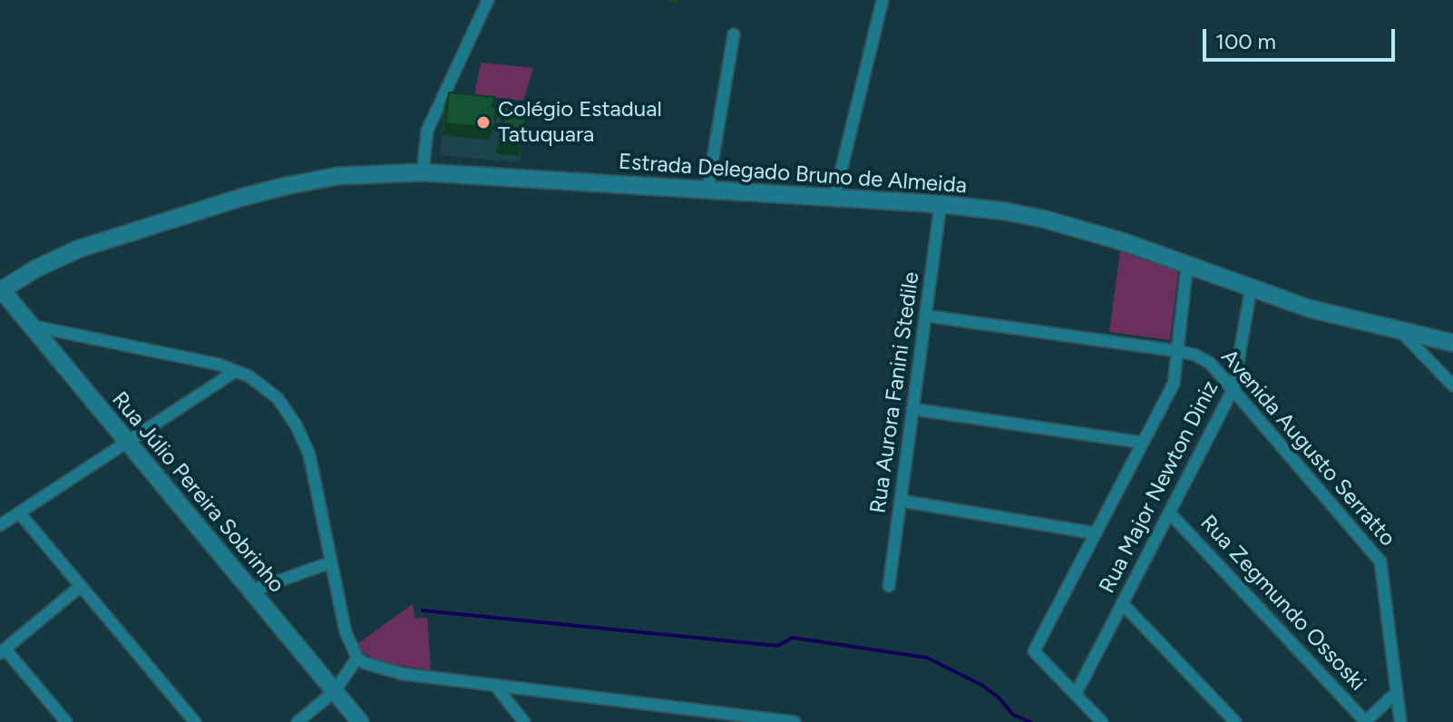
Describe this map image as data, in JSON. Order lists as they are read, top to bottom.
{
  "streets": {
    "main road": ["Estrada Delegado Bruno de Almeida", "Rua Júlio Pereira Sobrinho"],
    "street": [
      "Rua Aurora Fanini Stedile",
      "Avenida Augusto Serratto",
      "Rua Major Newton Diniz",
      "Rua Zegmundo Ossoski"
    ]
  },
  "crossings": [
    ["Estrada Delegado Bruno de Almeida", "Rua Aurora Fanini Stedile"],
    ["Estrada Delegado Bruno de Almeida", "Rua Major Newton Diniz"],
    ["Estrada Delegado Bruno de Almeida", "Rua Júlio Pereira Sobrinho"],
    ["Rua Aurora Fanini Stedile", "Avenida Augusto Serratto"],
    ["Avenida Augusto Serratto", "Rua Major Newton Diniz"],
    ["Rua Major Newton Diniz", "Rua Zegmundo Ossoski"]
  ],
  "places": ["Colégio Estadual Tatuquara"],
  "scale_bar": "100 m"
}
